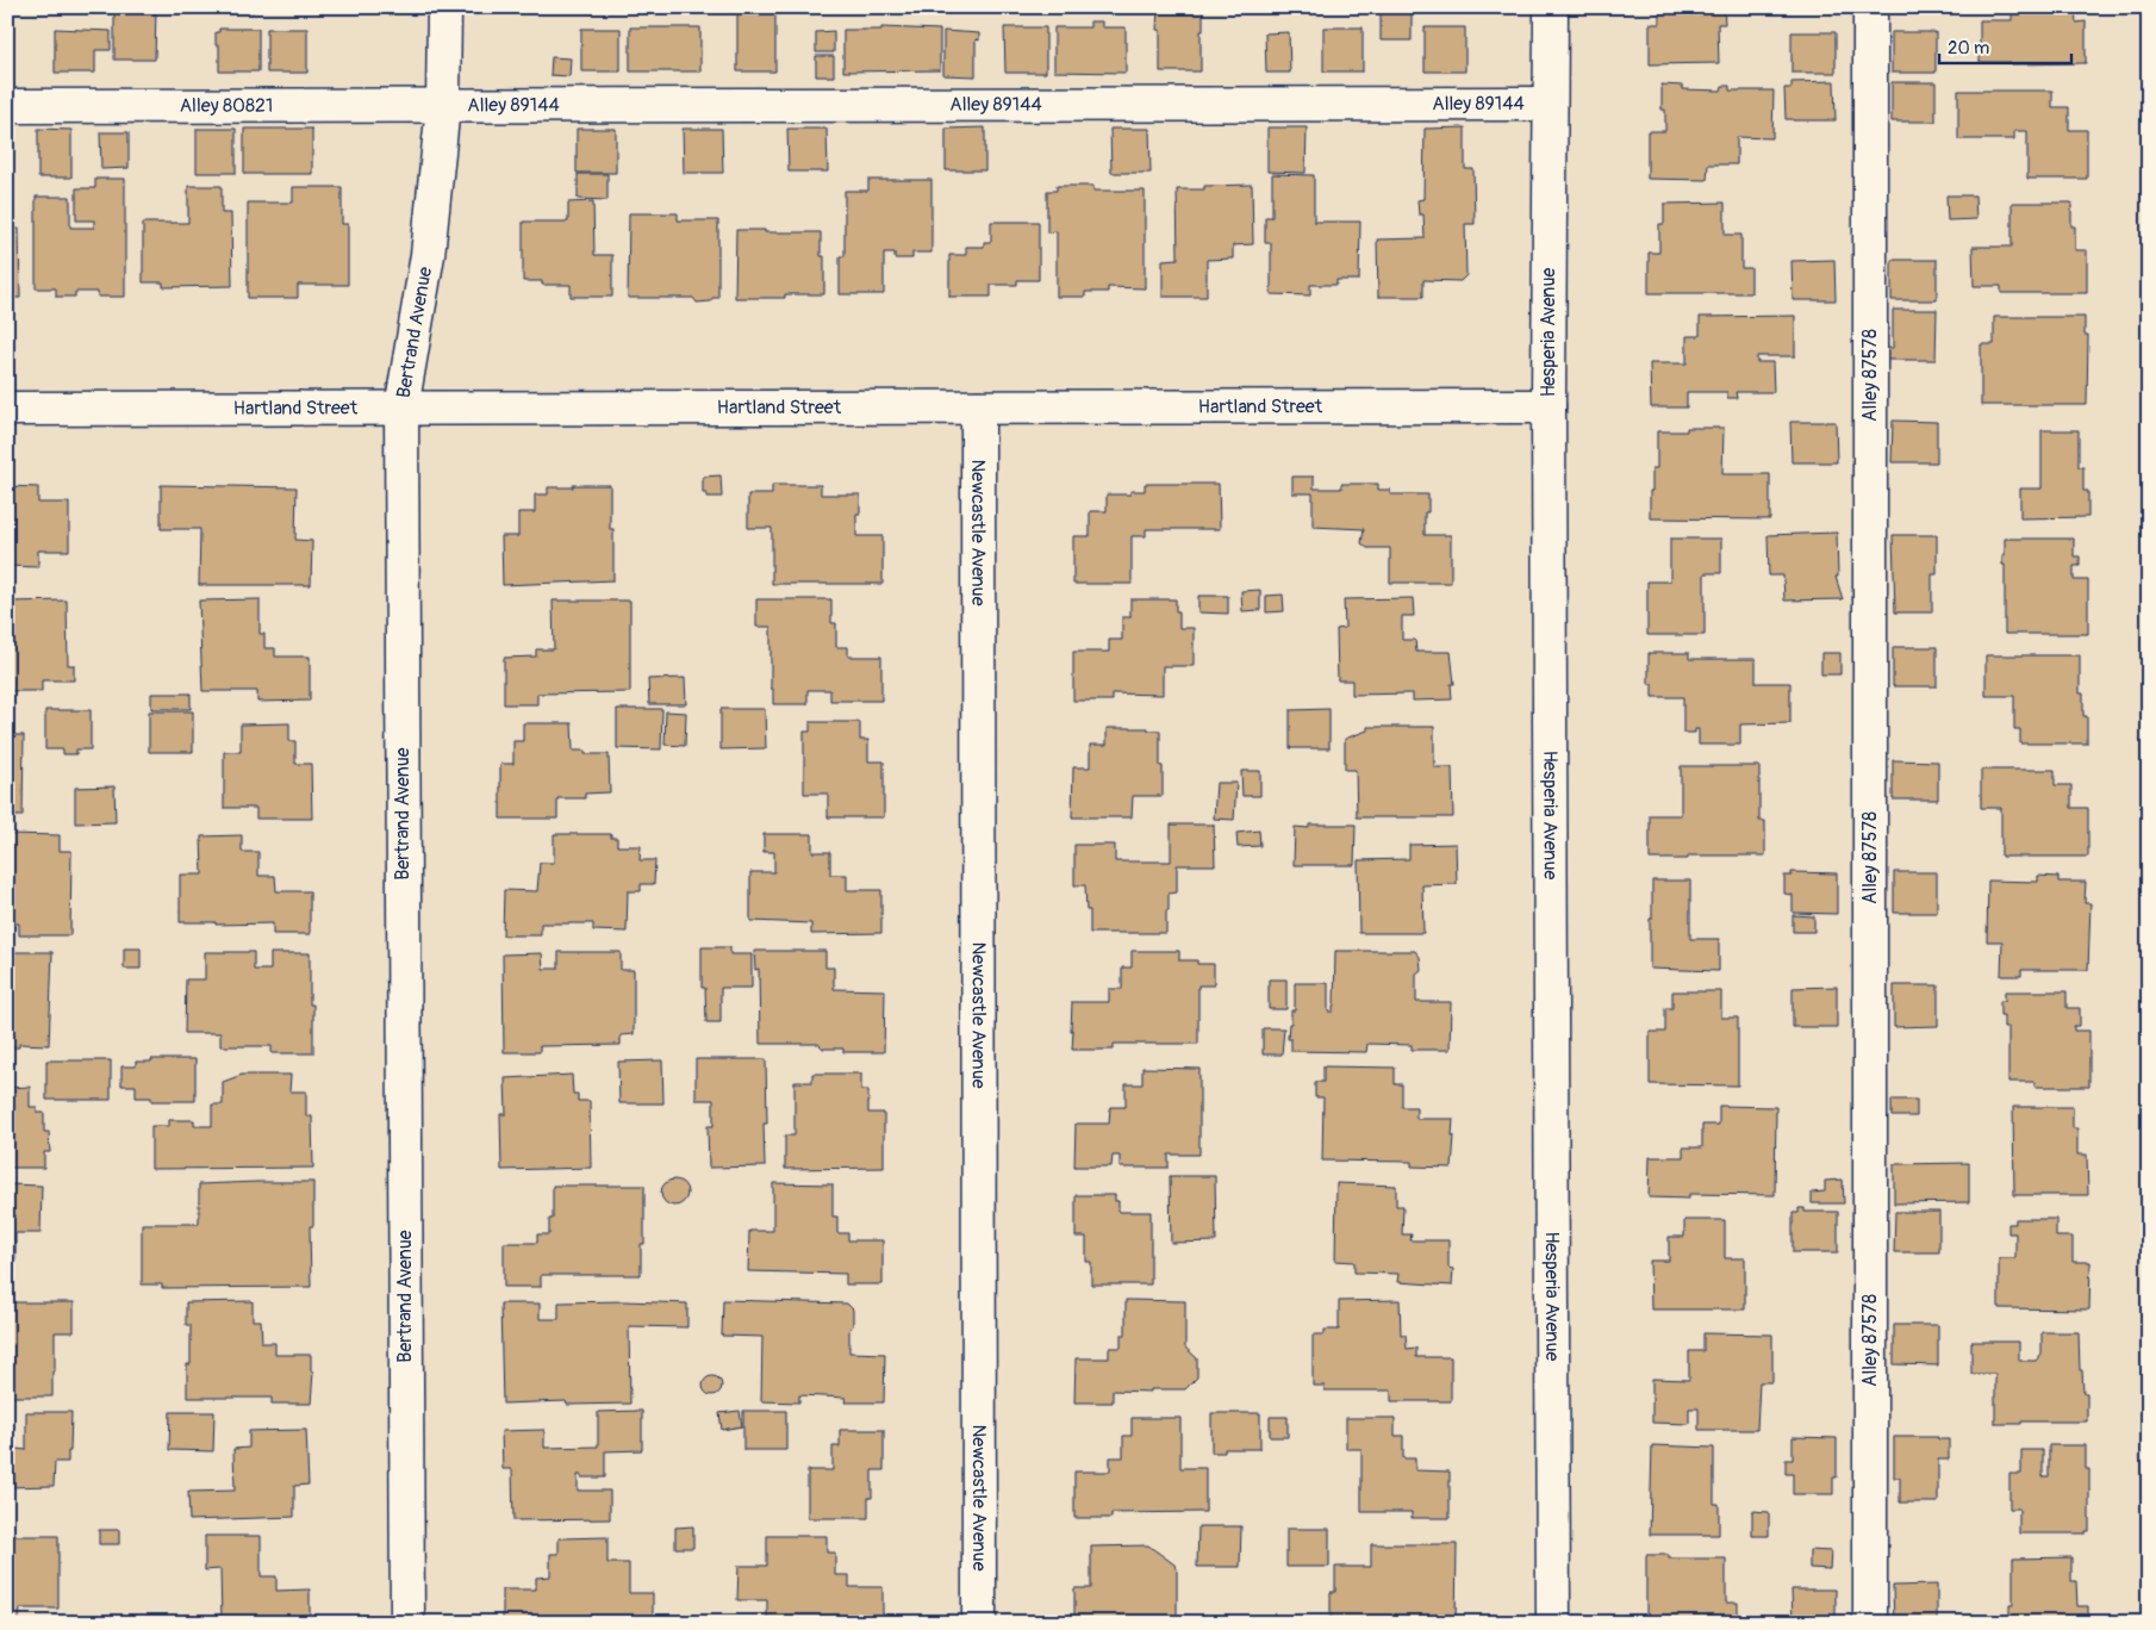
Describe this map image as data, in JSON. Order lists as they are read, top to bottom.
{
  "streets": {
    "street": [
      "Alley 89144",
      "Alley 80821",
      "Bertrand Avenue",
      "Hesperia Avenue",
      "Alley 87578",
      "Hartland Street",
      "Newcastle Avenue"
    ]
  },
  "crossings": [
    ["Alley 89144", "Alley 80821"],
    ["Alley 89144", "Bertrand Avenue"],
    ["Alley 89144", "Hesperia Avenue"],
    ["Alley 80821", "Bertrand Avenue"],
    ["Bertrand Avenue", "Hartland Street"],
    ["Hesperia Avenue", "Hartland Street"],
    ["Hartland Street", "Newcastle Avenue"]
  ],
  "scale_bar": "20 m"
}
